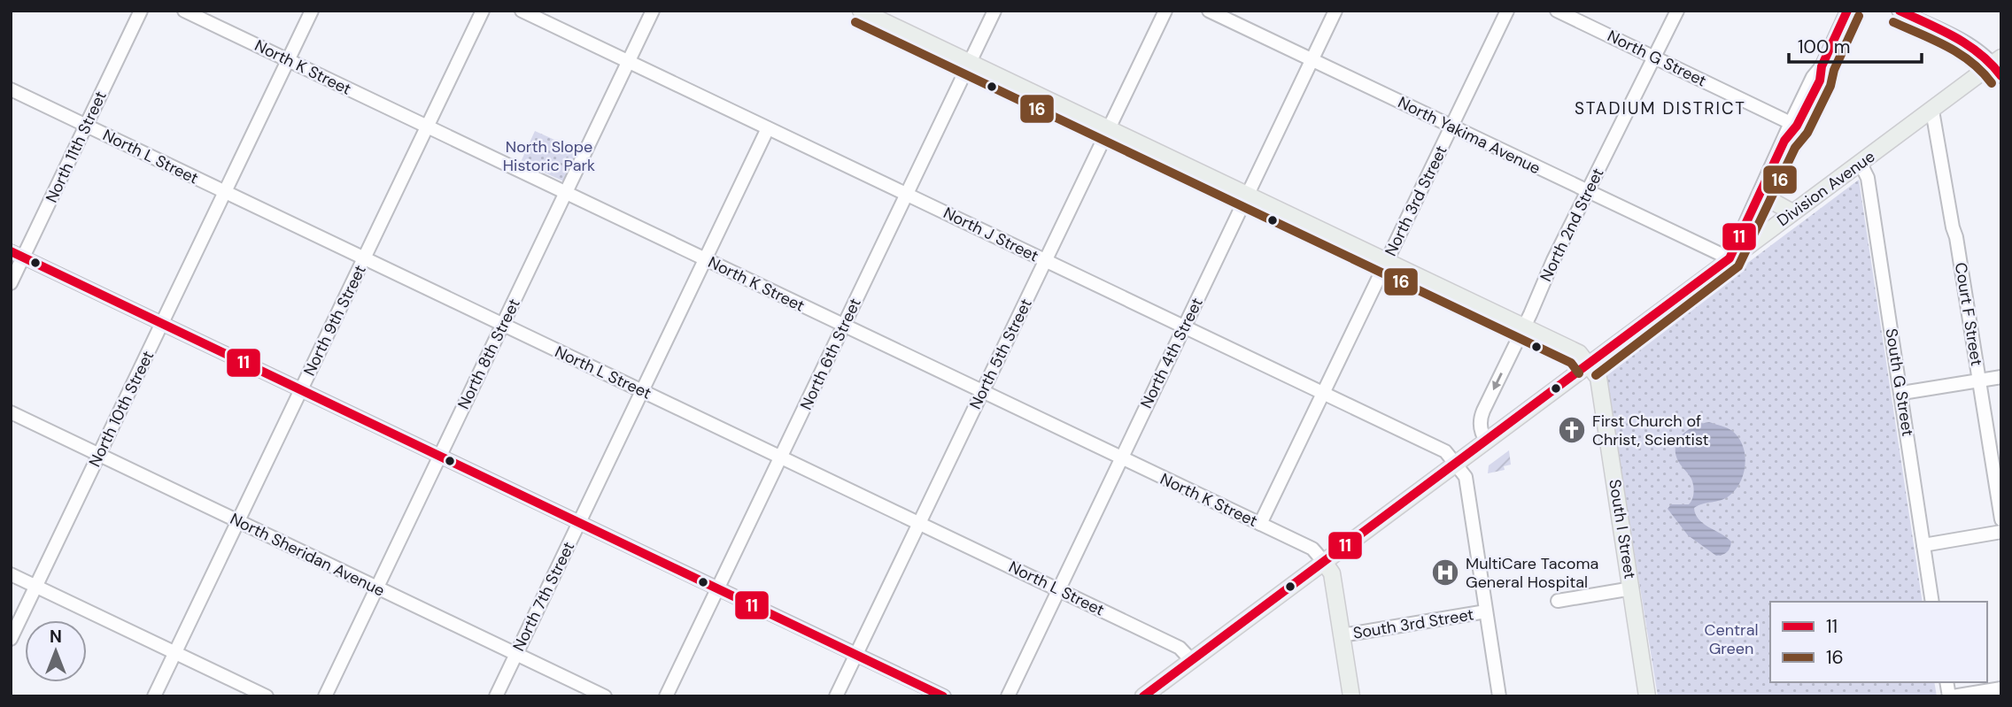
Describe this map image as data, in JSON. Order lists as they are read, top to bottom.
{
  "streets": {
    "main road": ["Division Avenue", "South I Street"],
    "street": [
      "North G Street",
      "North K Street",
      "North Yakima Avenue",
      "North 11th Street",
      "North L Street",
      "North 3rd Street",
      "North 2nd Street",
      "North J Street",
      "Court F Street",
      "North 9th Street",
      "North 4th Street",
      "North 8th Street",
      "North 6th Street",
      "North 5th Street",
      "South G Street",
      "North 10th Street",
      "North Sheridan Avenue",
      "North 7th Street",
      "South 3rd Street"
    ]
  },
  "crossings": [
    ["North G Street", "North 2nd Street"],
    ["North K Street", "Division Avenue"],
    ["North K Street", "North 3rd Street"],
    ["North K Street", "North 9th Street"],
    ["North K Street", "North 4th Street"],
    ["North K Street", "North 8th Street"],
    ["North K Street", "North 6th Street"],
    ["North K Street", "North 5th Street"],
    ["North K Street", "North 10th Street"],
    ["North K Street", "North 7th Street"],
    ["North Yakima Avenue", "Division Avenue"],
    ["North Yakima Avenue", "North 3rd Street"],
    ["North Yakima Avenue", "North 2nd Street"],
    ["North Yakima Avenue", "North 4th Street"],
    ["North 11th Street", "North L Street"],
    ["North L Street", "Division Avenue"],
    ["North L Street", "North 9th Street"],
    ["North L Street", "North 4th Street"],
    ["North L Street", "North 8th Street"],
    ["North L Street", "North 6th Street"],
    ["North L Street", "North 5th Street"],
    ["North L Street", "North 10th Street"],
    ["North L Street", "North 7th Street"],
    ["Division Avenue", "North 2nd Street"],
    ["Division Avenue", "North J Street"],
    ["Division Avenue", "Court F Street"],
    ["Division Avenue", "South G Street"],
    ["Division Avenue", "South I Street"],
    ["North 3rd Street", "North J Street"],
    ["North J Street", "North 4th Street"],
    ["North J Street", "North 8th Street"],
    ["North J Street", "North 6th Street"],
    ["North J Street", "North 5th Street"],
    ["North J Street", "North 7th Street"],
    ["North 9th Street", "North Sheridan Avenue"],
    ["North 8th Street", "North Sheridan Avenue"],
    ["North 10th Street", "North Sheridan Avenue"],
    ["North Sheridan Avenue", "North 7th Street"]
  ],
  "districts": ["STADIUM DISTRICT"],
  "parks": ["North Slope Historic Park", "Central Green"],
  "places": {
    "church": ["First Church of Christ, Scientist"],
    "hospital": ["MultiCare Tacoma General Hospital"]
  },
  "lines": ["transit line 11", "transit line 16"],
  "legend": ["11", "16"],
  "scale_bar": "100 m",
  "north": "top"
}
